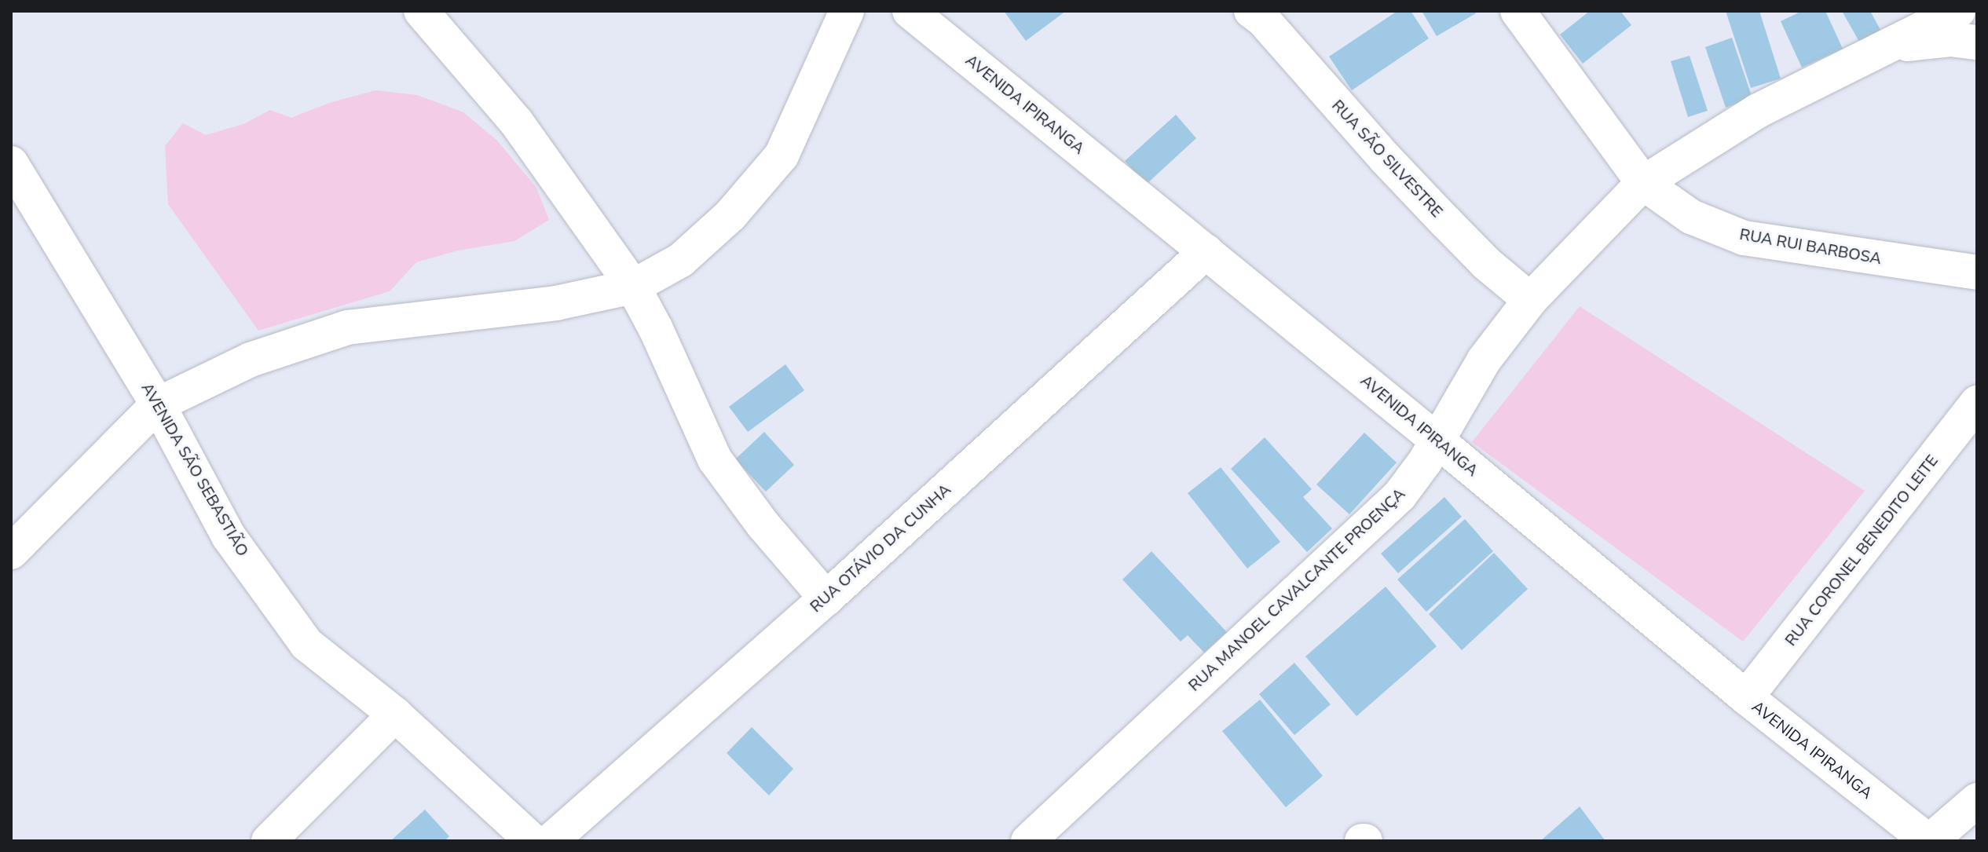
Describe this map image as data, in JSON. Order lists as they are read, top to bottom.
{
  "streets": {
    "street": [
      "AVENIDA IPIRANGA",
      "RUA SÃO SILVESTRE",
      "RUA RUI BARBOSA",
      "AVENIDA SÃO SEBASTIÃO",
      "RUA OTÁVIO DA CUNHA",
      "RUA CORONEL BENEDITO LEITE",
      "RUA MANOEL CAVALCANTE PROENÇA"
    ]
  },
  "crossings": [
    ["AVENIDA IPIRANGA", "RUA OTÁVIO DA CUNHA"],
    ["AVENIDA IPIRANGA", "RUA CORONEL BENEDITO LEITE"],
    ["AVENIDA IPIRANGA", "RUA MANOEL CAVALCANTE PROENÇA"],
    ["RUA SÃO SILVESTRE", "RUA MANOEL CAVALCANTE PROENÇA"],
    ["RUA RUI BARBOSA", "RUA MANOEL CAVALCANTE PROENÇA"]
  ]
}
